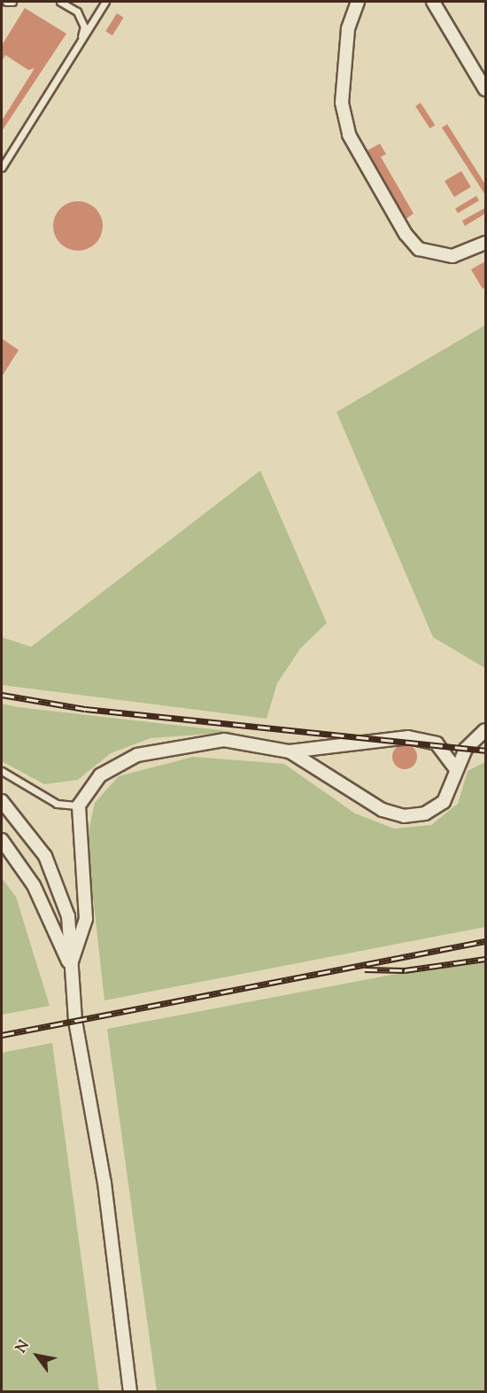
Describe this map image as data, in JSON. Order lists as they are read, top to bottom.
{
  "north": "top left"
}
